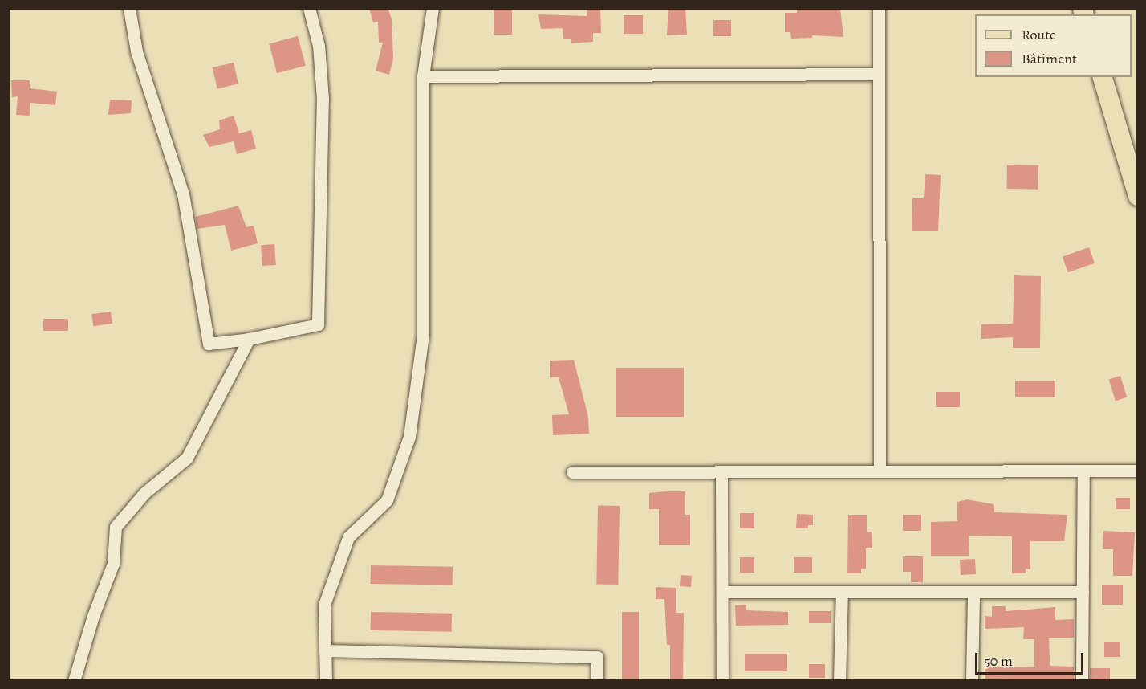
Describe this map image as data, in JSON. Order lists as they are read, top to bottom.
{
  "legend": ["Route", "Bâtiment"],
  "scale_bar": "50 m"
}
